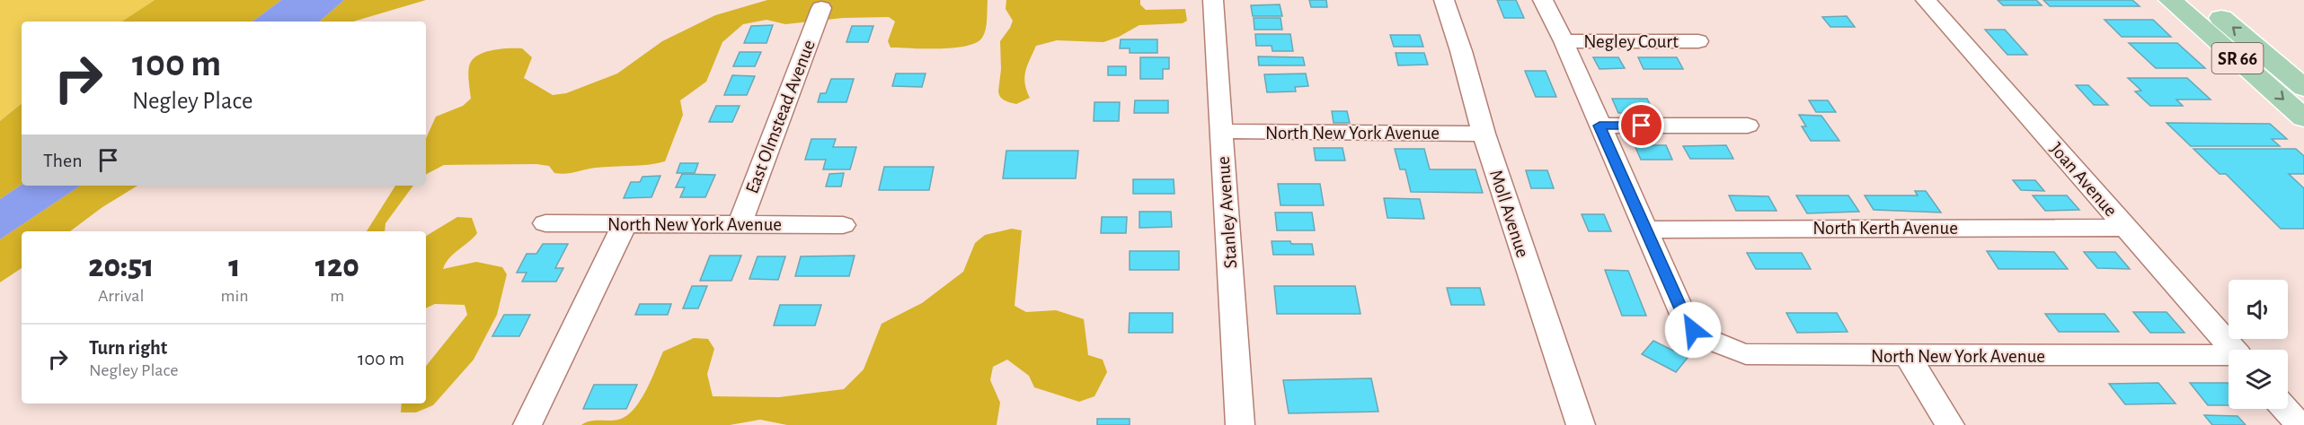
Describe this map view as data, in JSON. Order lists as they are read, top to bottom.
{
  "streets": {
    "main road": ["SR 66"],
    "street": [
      "Negley Court",
      "East Olmstead Avenue",
      "North New York Avenue",
      "Joan Avenue",
      "Stanley Avenue",
      "Moll Avenue",
      "North Kerth Avenue"
    ]
  },
  "crossings": [
    ["East Olmstead Avenue", "North New York Avenue"],
    ["North New York Avenue", "Stanley Avenue"],
    ["North New York Avenue", "Moll Avenue"],
    ["North New York Avenue", "North Kerth Avenue"],
    ["Joan Avenue", "North Kerth Avenue"]
  ],
  "page": {
    "turn": ["100 m", "Negley Place"],
    "then": "Then",
    "eta": [
      "20:51",
      "Arrival",
      "1",
      "min",
      "120",
      "m"
    ],
    "list": [
      {
        "name": "Turn right",
        "note": "Negley Place",
        "value": "100 m"
      }
    ]
  }
}
